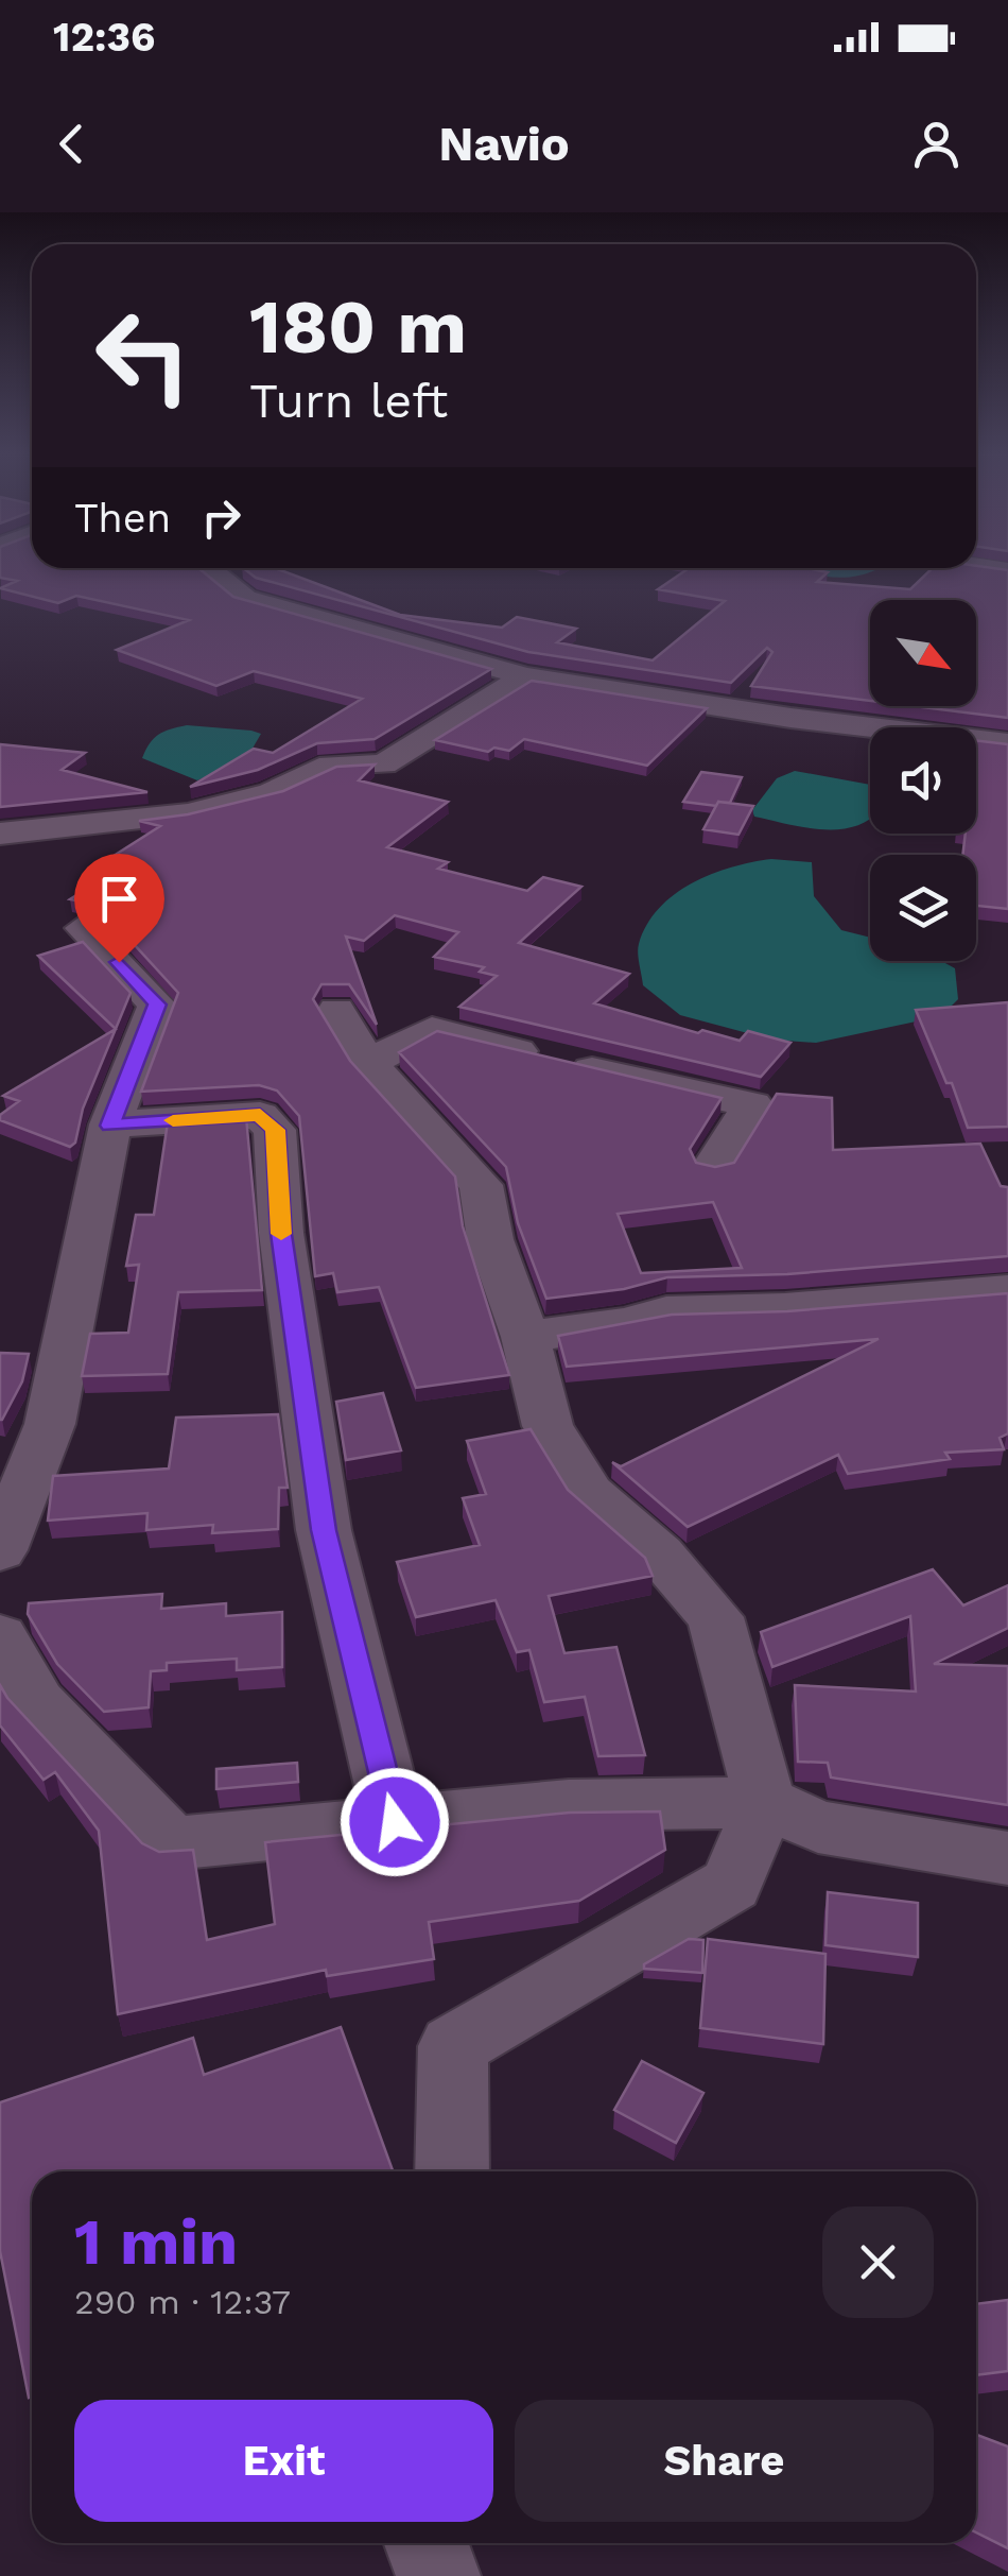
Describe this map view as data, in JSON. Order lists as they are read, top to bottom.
{
  "north": "bottom right",
  "page": {
    "status": "12:36",
    "header": "Navio",
    "turn": ["180 m", "Turn left"],
    "then": "Then",
    "heading": ["1 min", "290 m · 12:37"],
    "buttons": ["Exit", "Share"]
  }
}
